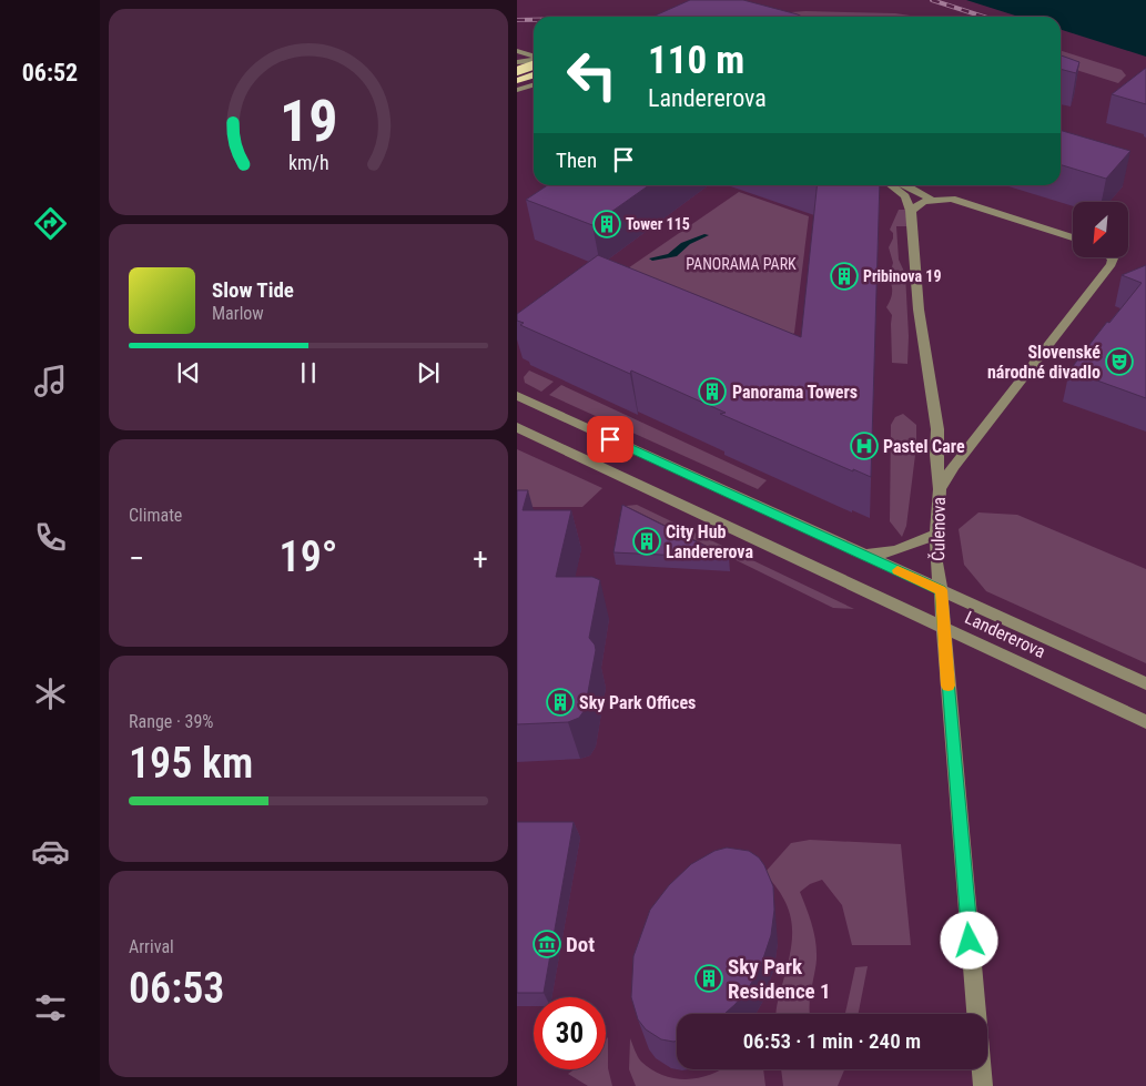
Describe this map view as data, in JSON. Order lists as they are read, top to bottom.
{
  "streets": {
    "street": ["Čulenova", "Landererova"]
  },
  "crossings": [
    ["Čulenova", "Landererova"]
  ],
  "parks": ["PANORAMA PARK"],
  "places": {
    "building": [
      "Tower 115",
      "Pribinova 19",
      "Panorama Towers",
      "City Hub Landererova",
      "Sky Park Offices",
      "Sky Park Residence 1"
    ],
    "theatre": ["Slovenské národné divadlo"],
    "hospital": ["Pastel Care"],
    "museum": ["Dot"]
  },
  "north": "bottom left",
  "page": {
    "tabs": "06:52",
    "turn": ["110 m", "Landererova"],
    "then": "Then",
    "song": ["Slow Tide", "Marlow"],
    "tile": [
      "Climate",
      ["Range · 39%", "195 km"],
      ["Arrival", "06:53"]
    ],
    "heat": ["−", "19°", "+"],
    "limit": "30",
    "trip": "06:53 · 1 min · 240 m",
    "gauge": ["19", "km/h"]
  }
}
